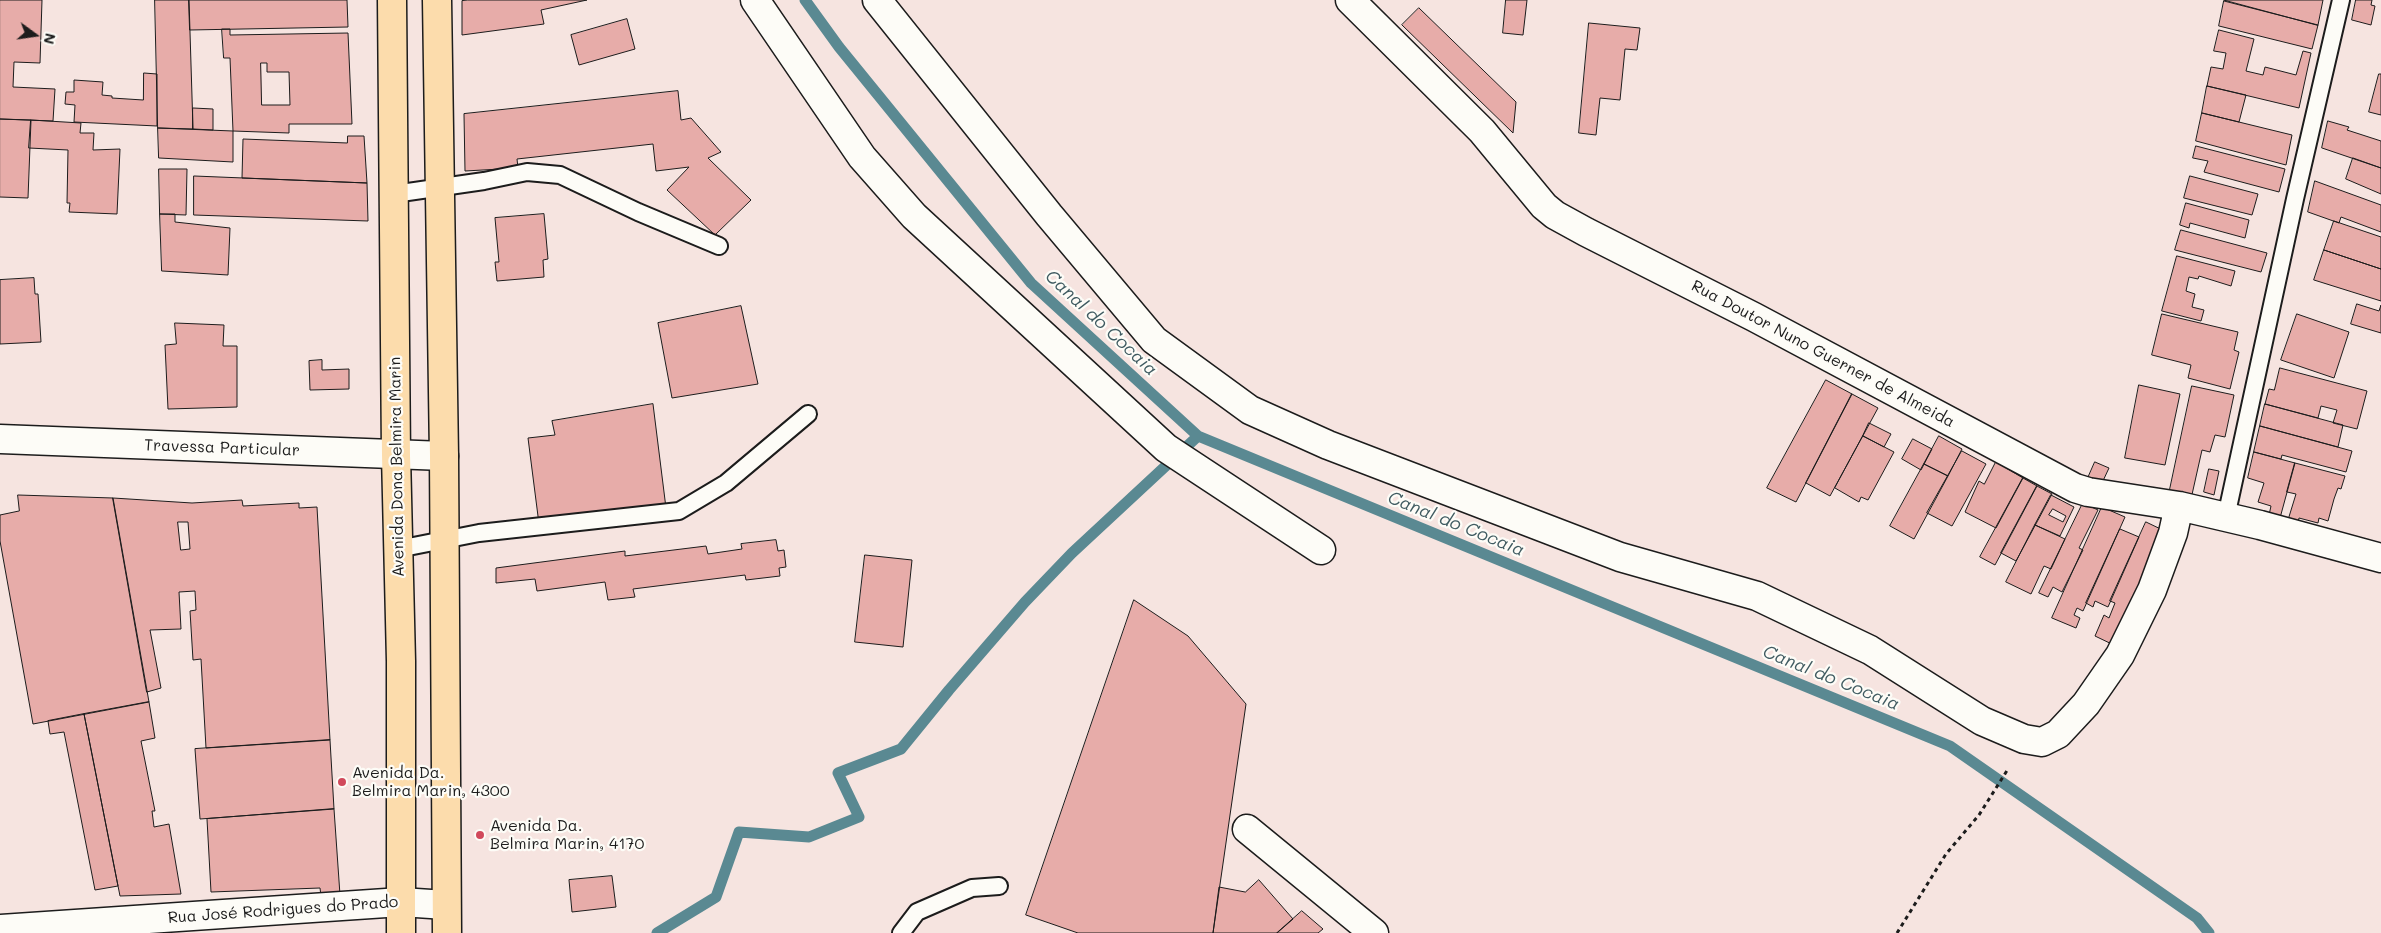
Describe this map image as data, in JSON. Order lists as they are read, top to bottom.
{
  "streets": {
    "main road": ["Avenida Dona Belmira Marin"],
    "street": ["Rua Doutor Nuno Guerner de Almeida", "Travessa Particular", "Rua José Rodrigues do Prado"]
  },
  "crossings": [
    ["Travessa Particular", "Avenida Dona Belmira Marin"],
    ["Avenida Dona Belmira Marin", "Rua José Rodrigues do Prado"]
  ],
  "water": ["Canal do Cocaia"],
  "places": ["Avenida Da. Belmira Marin, 4300", "Avenida Da. Belmira Marin, 4170"],
  "north": "right"
}
